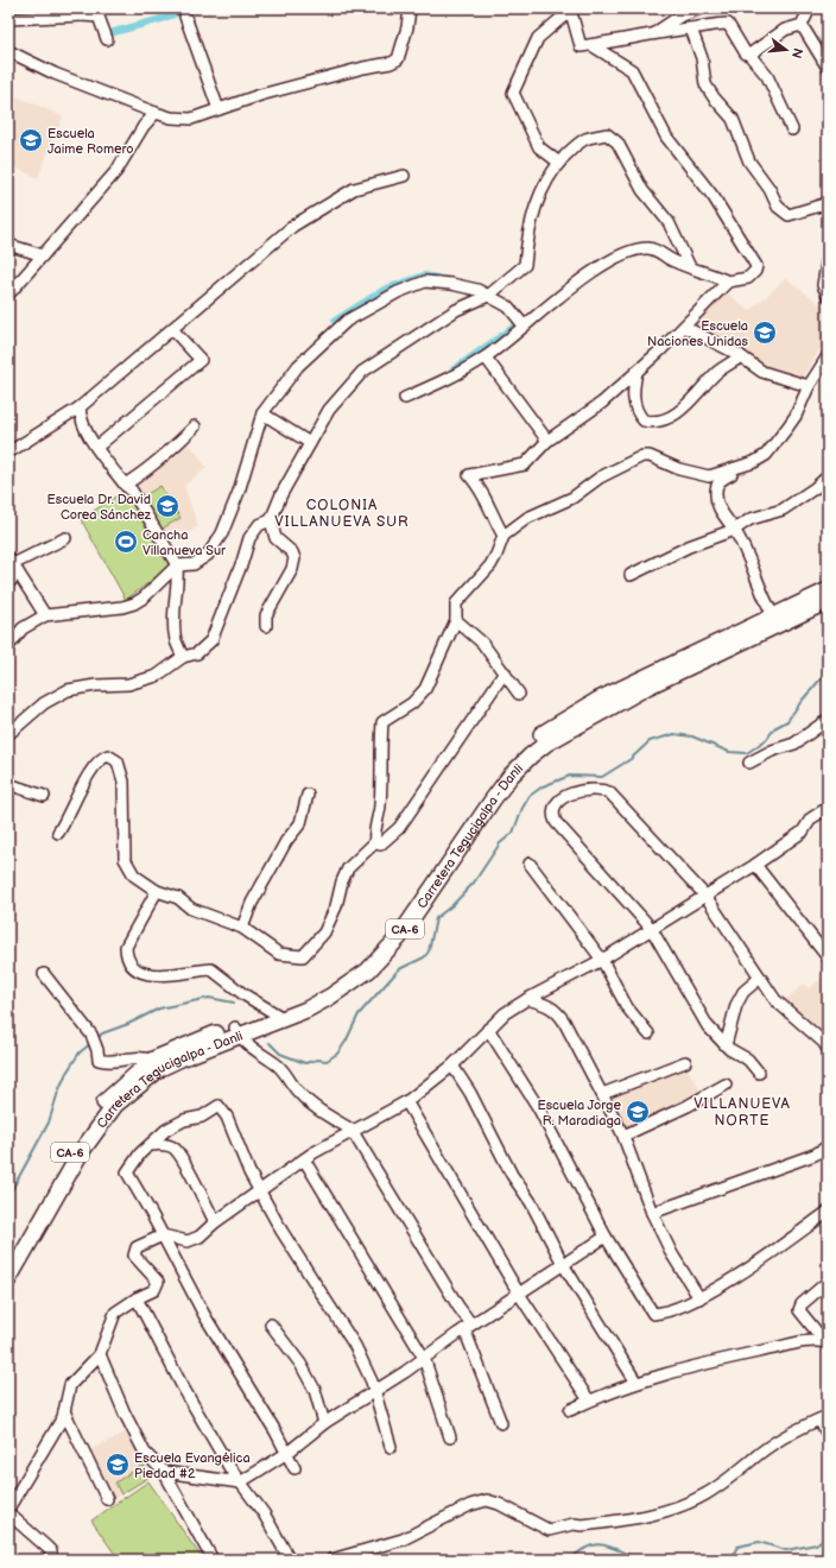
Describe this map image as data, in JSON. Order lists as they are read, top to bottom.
{
  "streets": {
    "highway": ["Carretera Tegucigalpa - Danli", "CA-6"]
  },
  "districts": ["COLONIA VILLANUEVA SUR", "VILLANUEVA NORTE"],
  "places": {
    "school or university": [
      "Escuela Jaime Romero",
      "Escuela Naciones Unidas",
      "Escuela Dr. David Corea Sánchez",
      "Escuela Jorge R. Maradiaga",
      "Escuela Evangélica Piedad #2"
    ],
    "sports": ["Cancha Villanueva Sur"]
  },
  "north": "right"
}
